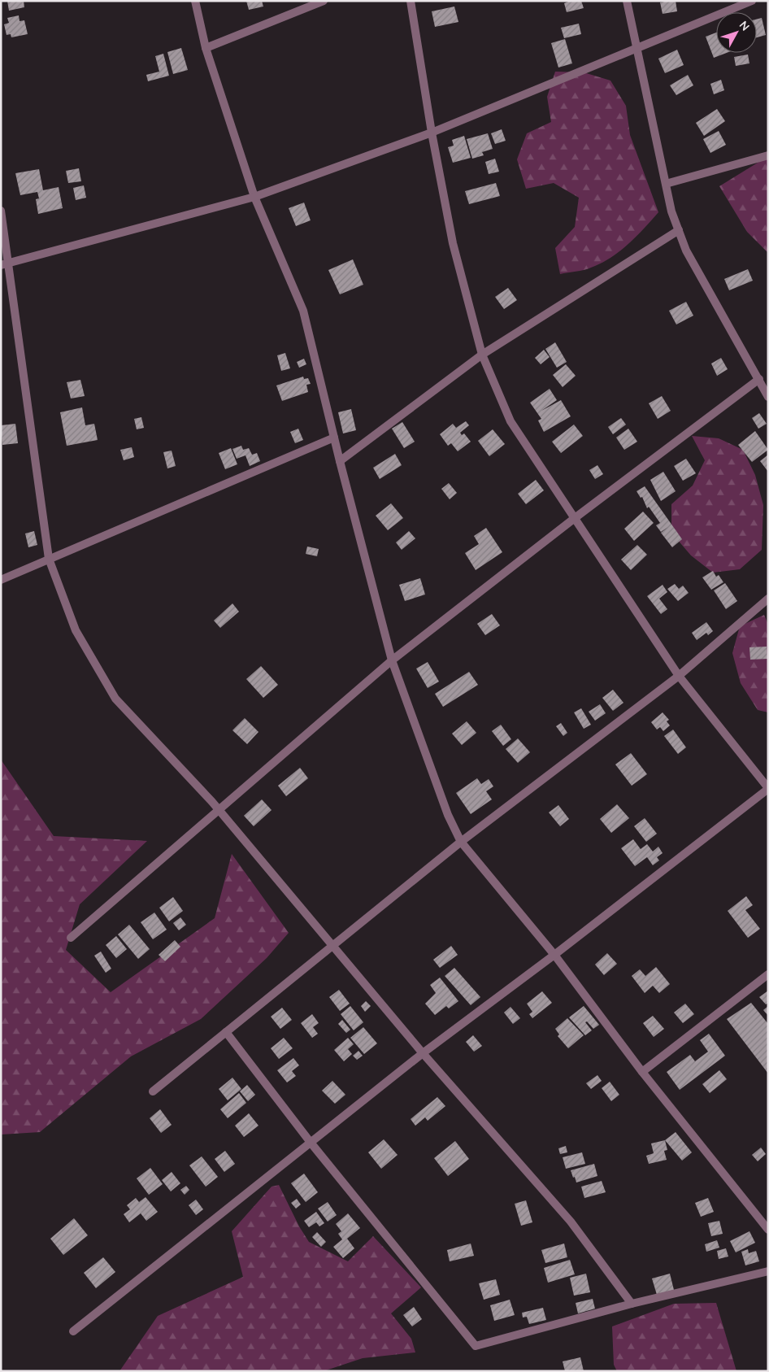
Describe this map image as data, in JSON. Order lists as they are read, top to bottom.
{
  "north": "top right"
}
